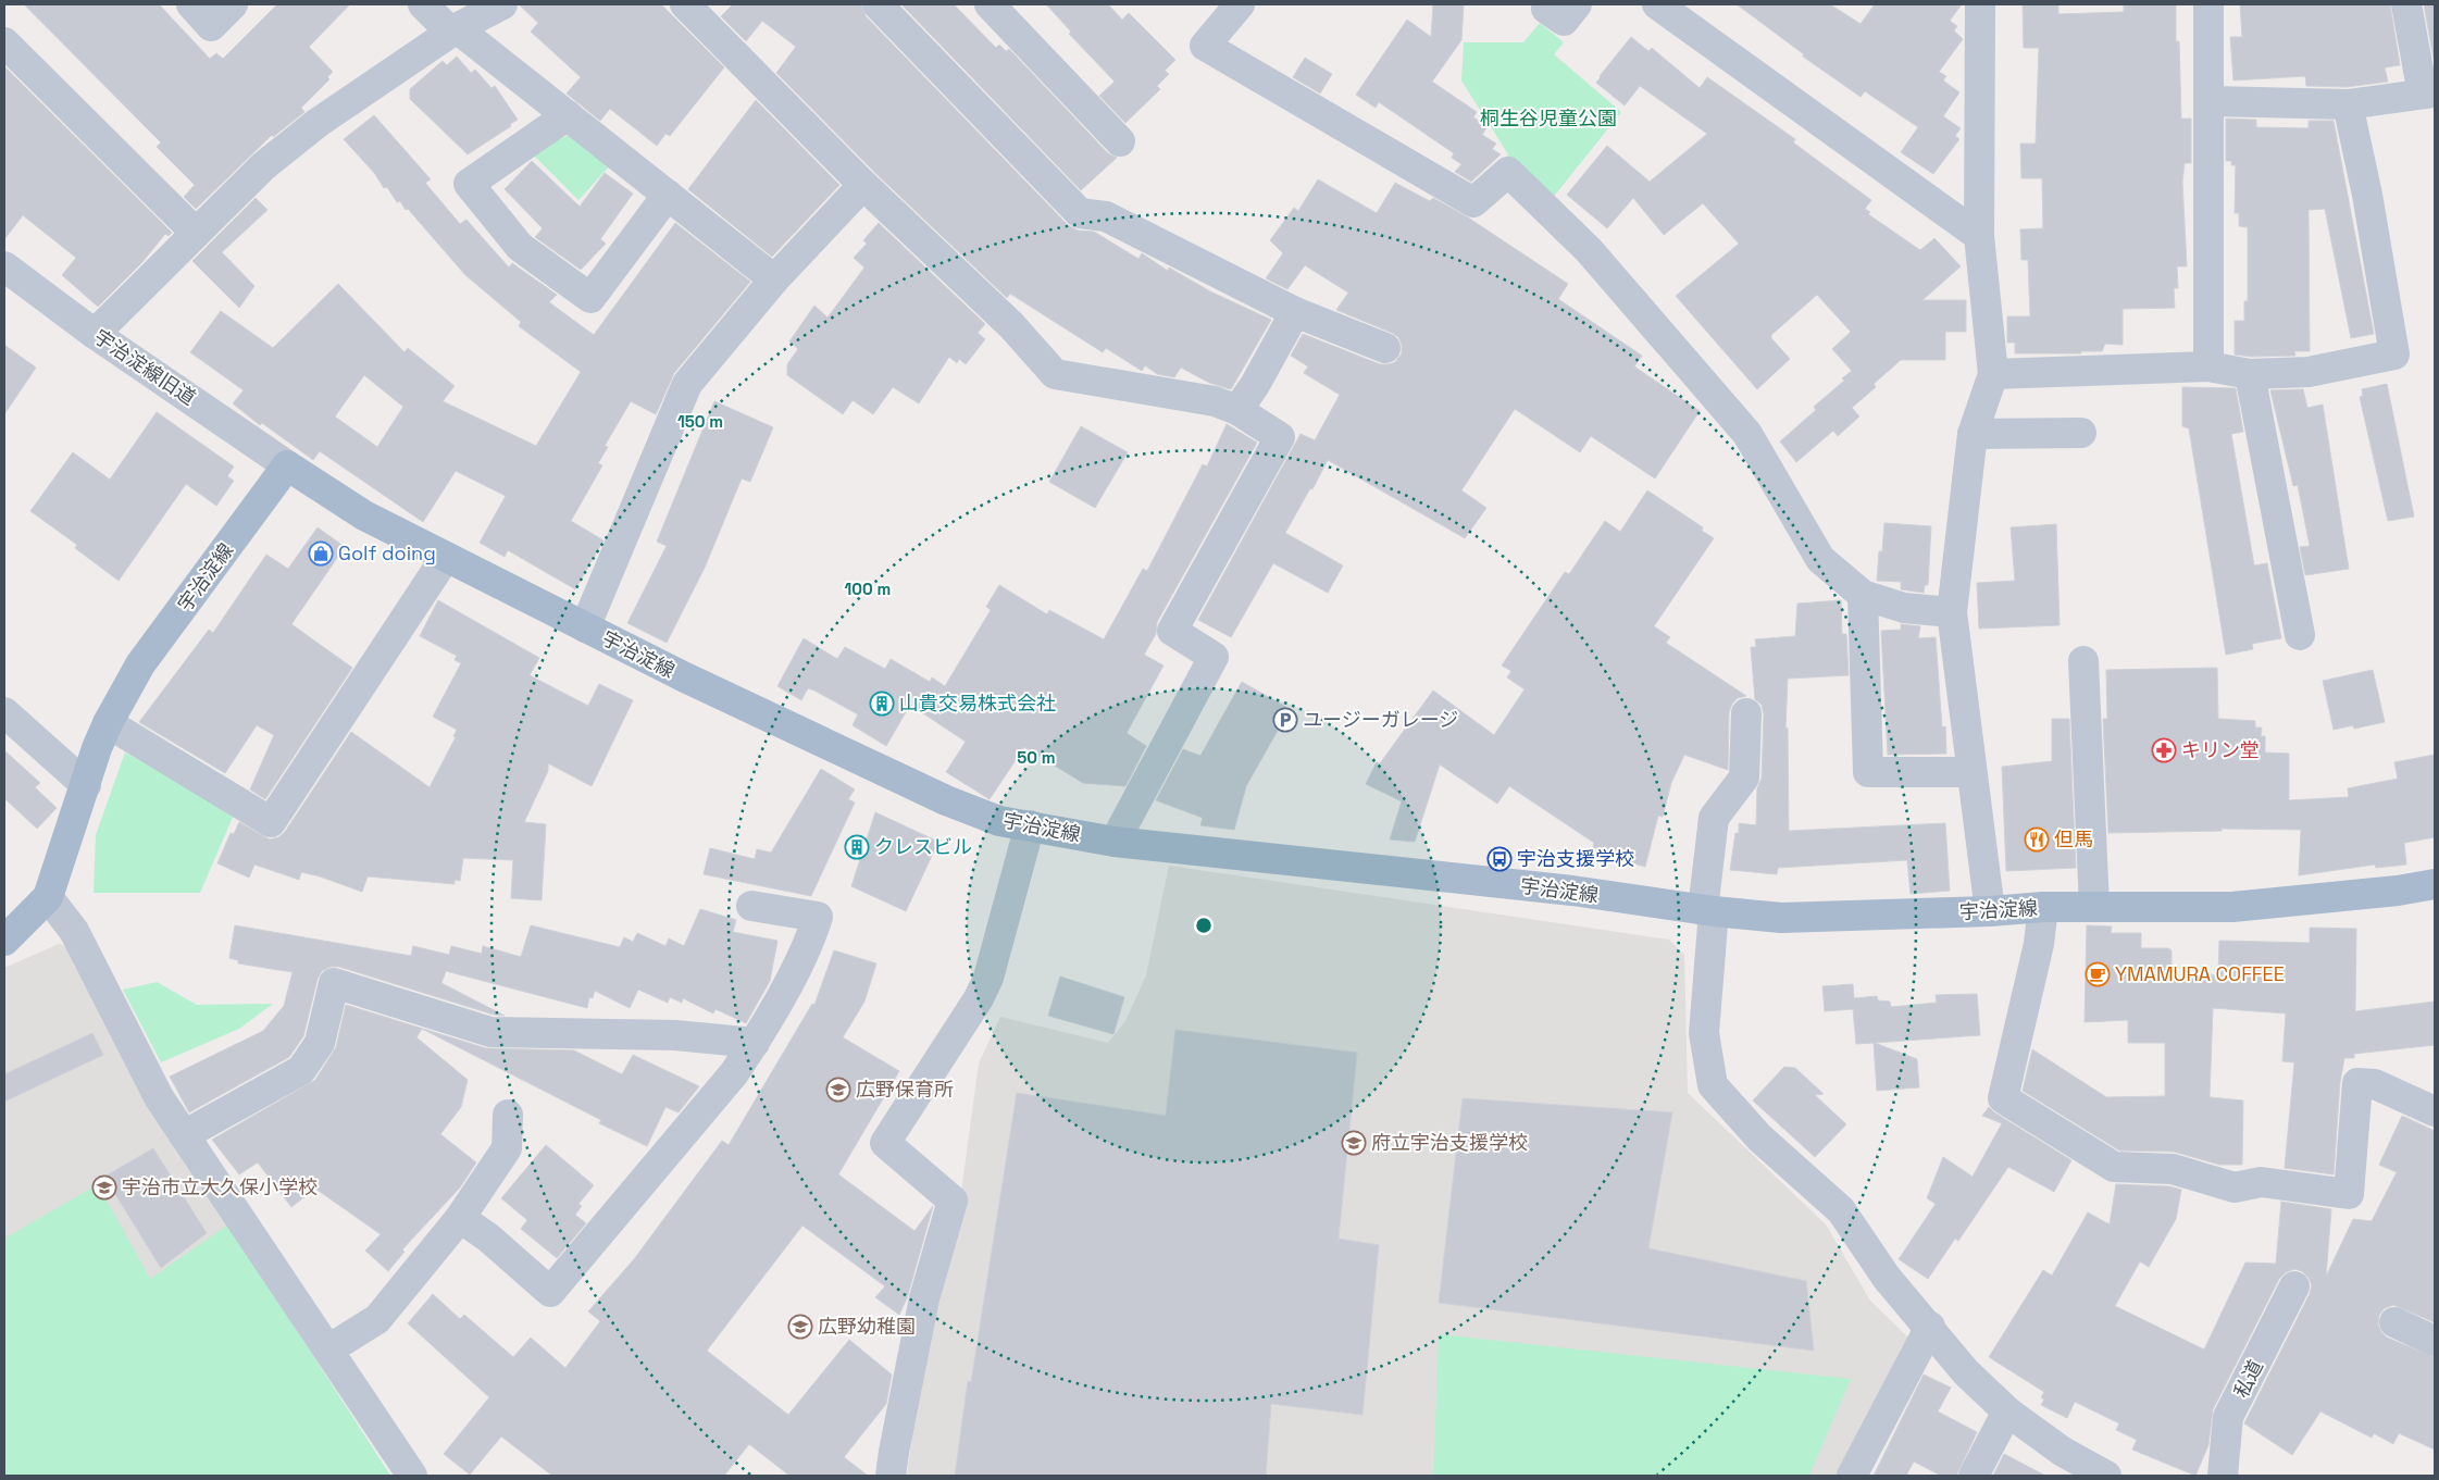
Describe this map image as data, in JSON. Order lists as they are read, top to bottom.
{
  "streets": {
    "main road": ["宇治淀線"],
    "street": ["宇治淀線旧道", "私道"]
  },
  "crossings": [
    ["宇治淀線旧道", "宇治淀線"]
  ],
  "parks": ["桐生谷児童公園"],
  "places": {
    "shop": ["Golf doing"],
    "building": ["山貴交易株式会社", "クレスビル"],
    "parking": ["ユージーガレージ"],
    "pharmacy": ["キリン堂"],
    "restaurant": ["但馬"],
    "bus stop": ["宇治支援学校"],
    "cafe": ["YMAMURA COFFEE"],
    "school or university": [
      "広野保育所",
      "府立宇治支援学校",
      "宇治市立大久保小学校",
      "広野幼稚園"
    ]
  },
  "rings": ["150 m", "100 m", "50 m"]
}
